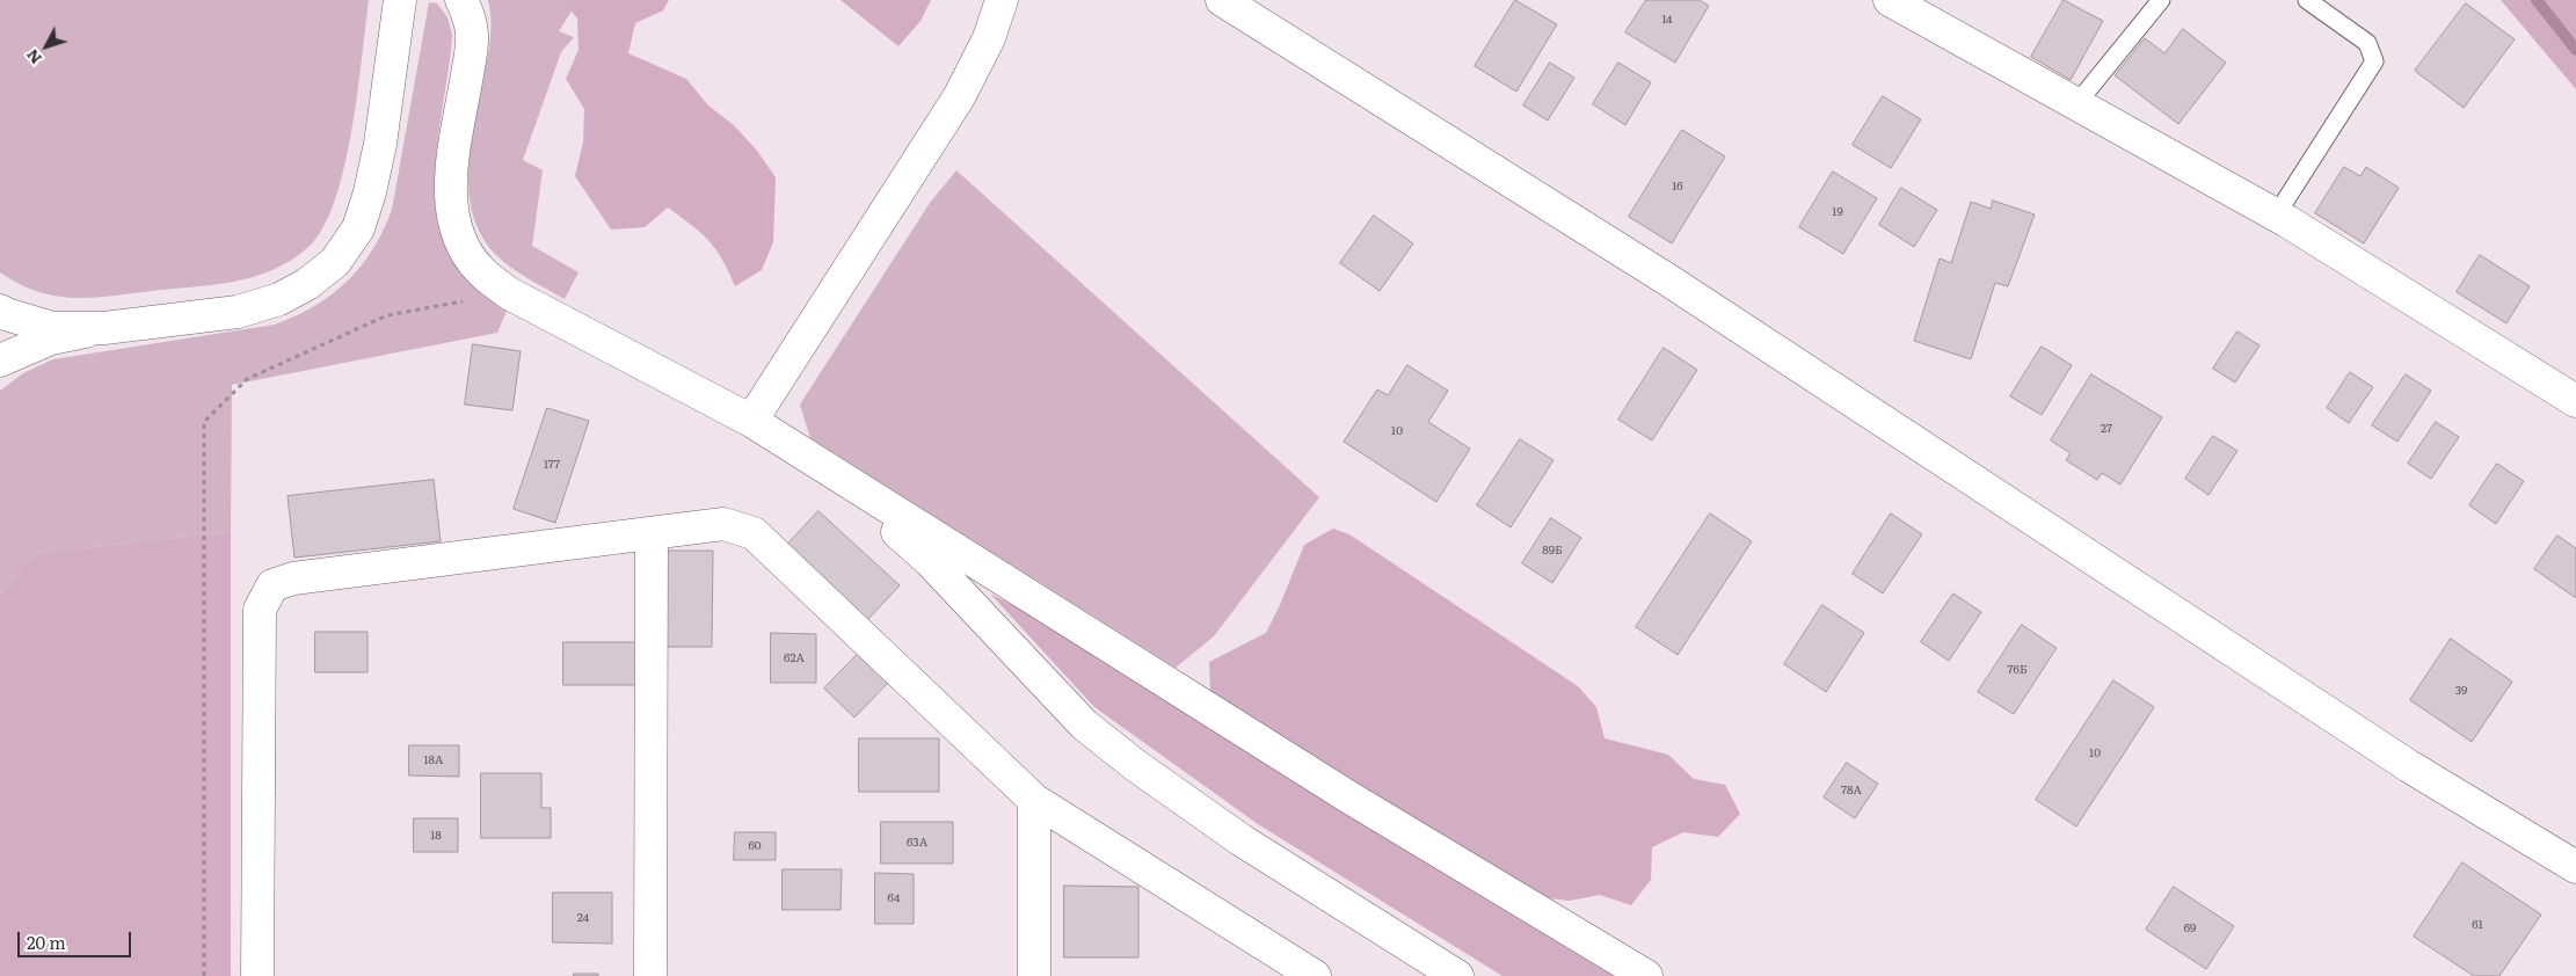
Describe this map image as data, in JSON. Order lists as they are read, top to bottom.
{
  "house_numbers": [
    "14",
    "16",
    "19",
    "27",
    "10",
    "177",
    "89Б",
    "62А",
    "76Б",
    "39",
    "10",
    "18А",
    "78А",
    "18",
    "63А",
    "60",
    "64",
    "24",
    "61",
    "69"
  ],
  "scale_bar": "20 m",
  "north": "bottom left"
}
